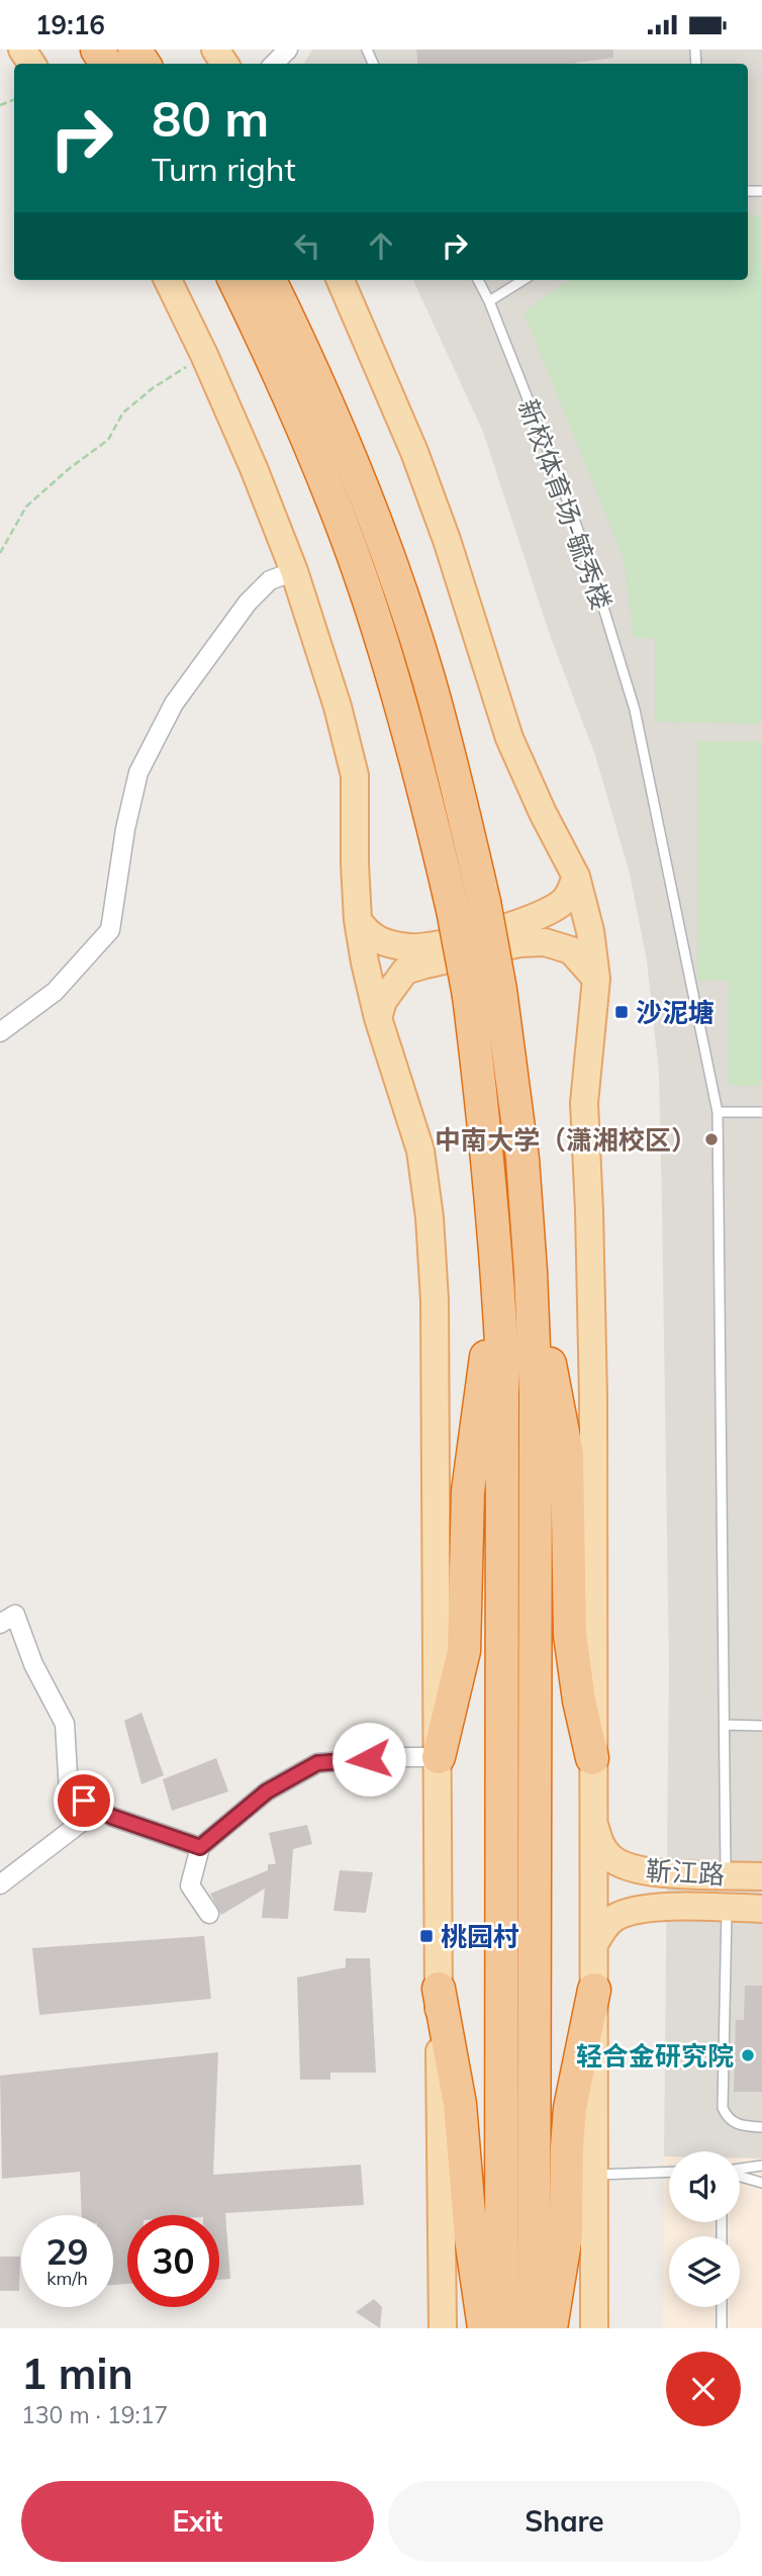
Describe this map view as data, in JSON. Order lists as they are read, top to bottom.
{
  "streets": {
    "main road": ["靳江路"],
    "lane": ["新校体育场-毓秀楼"]
  },
  "crossings": [
    ["新校体育场-毓秀楼", "靳江路"]
  ],
  "places": {
    "transit": ["沙泥塘", "桃园村"],
    "other": ["中南大学（潇湘校区）", "轻合金研究院"]
  },
  "page": {
    "status": "19:16",
    "turn": ["80 m", "Turn right"],
    "speed": "29 km/h",
    "limit": "30",
    "heading": ["1 min", "130 m · 19:17"],
    "buttons": ["Exit", "Share"]
  }
}
